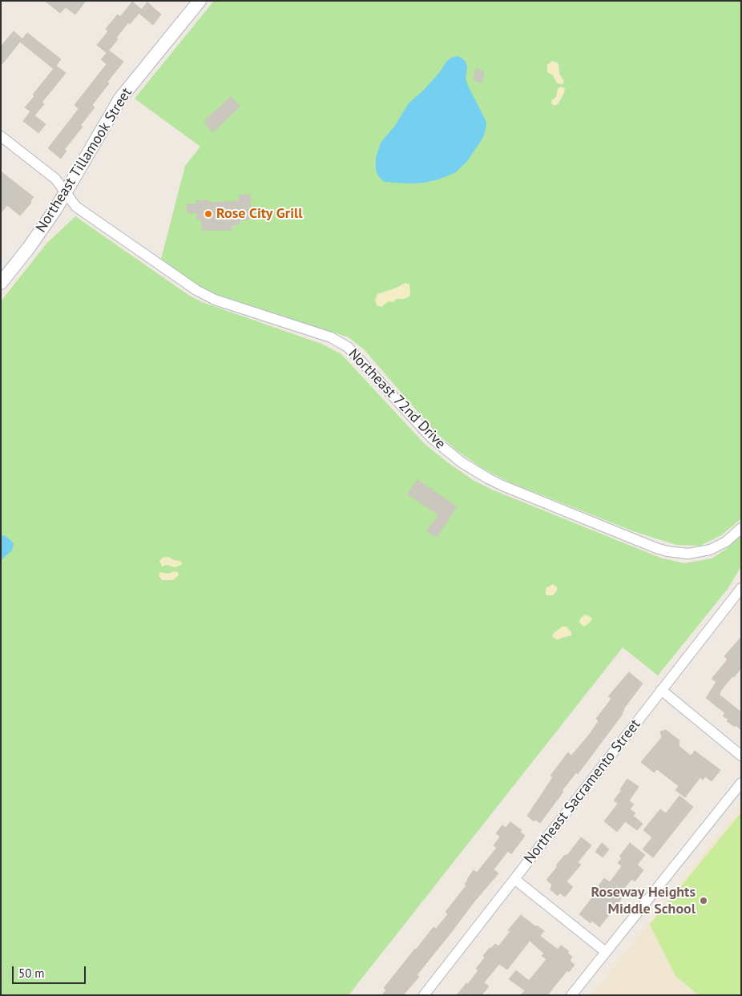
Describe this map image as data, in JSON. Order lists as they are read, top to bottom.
{
  "streets": {
    "street": ["Northeast Tillamook Street", "Northeast 72nd Drive", "Northeast Sacramento Street"]
  },
  "crossings": [
    ["Northeast Tillamook Street", "Northeast 72nd Drive"]
  ],
  "places": ["Rose City Grill", "Roseway Heights Middle School"],
  "scale_bar": "50 m"
}
